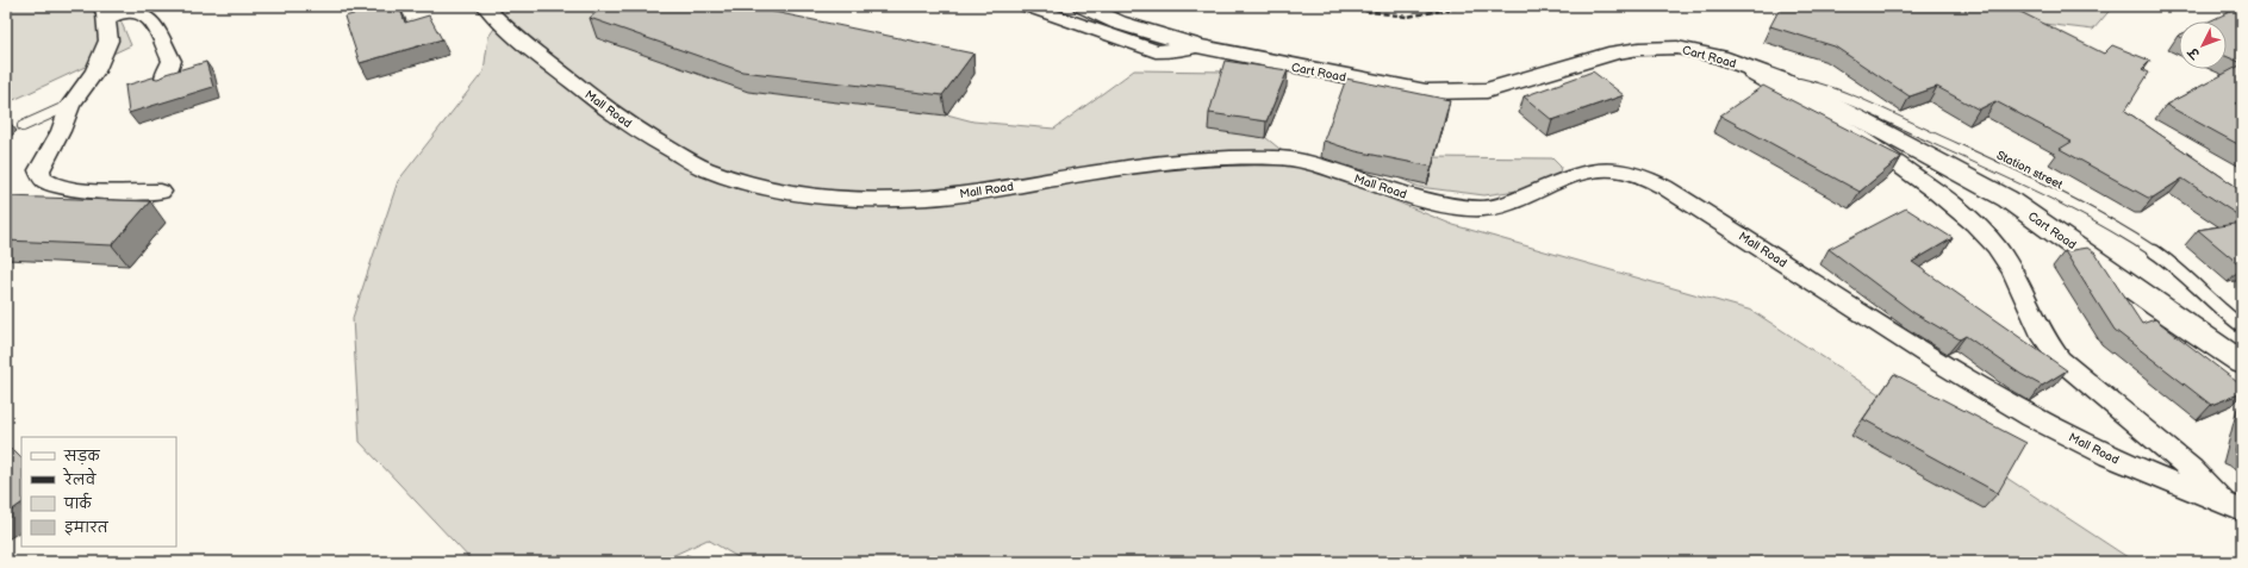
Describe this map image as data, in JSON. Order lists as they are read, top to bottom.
{
  "streets": {
    "main road": ["Cart Road"],
    "street": ["Mall Road"],
    "lane": ["Station street"]
  },
  "crossings": [
    ["Cart Road", "Station street"]
  ],
  "legend": [
    "सड़क",
    "रेलवे",
    "पार्क",
    "इमारत"
  ],
  "north": "bottom left"
}
